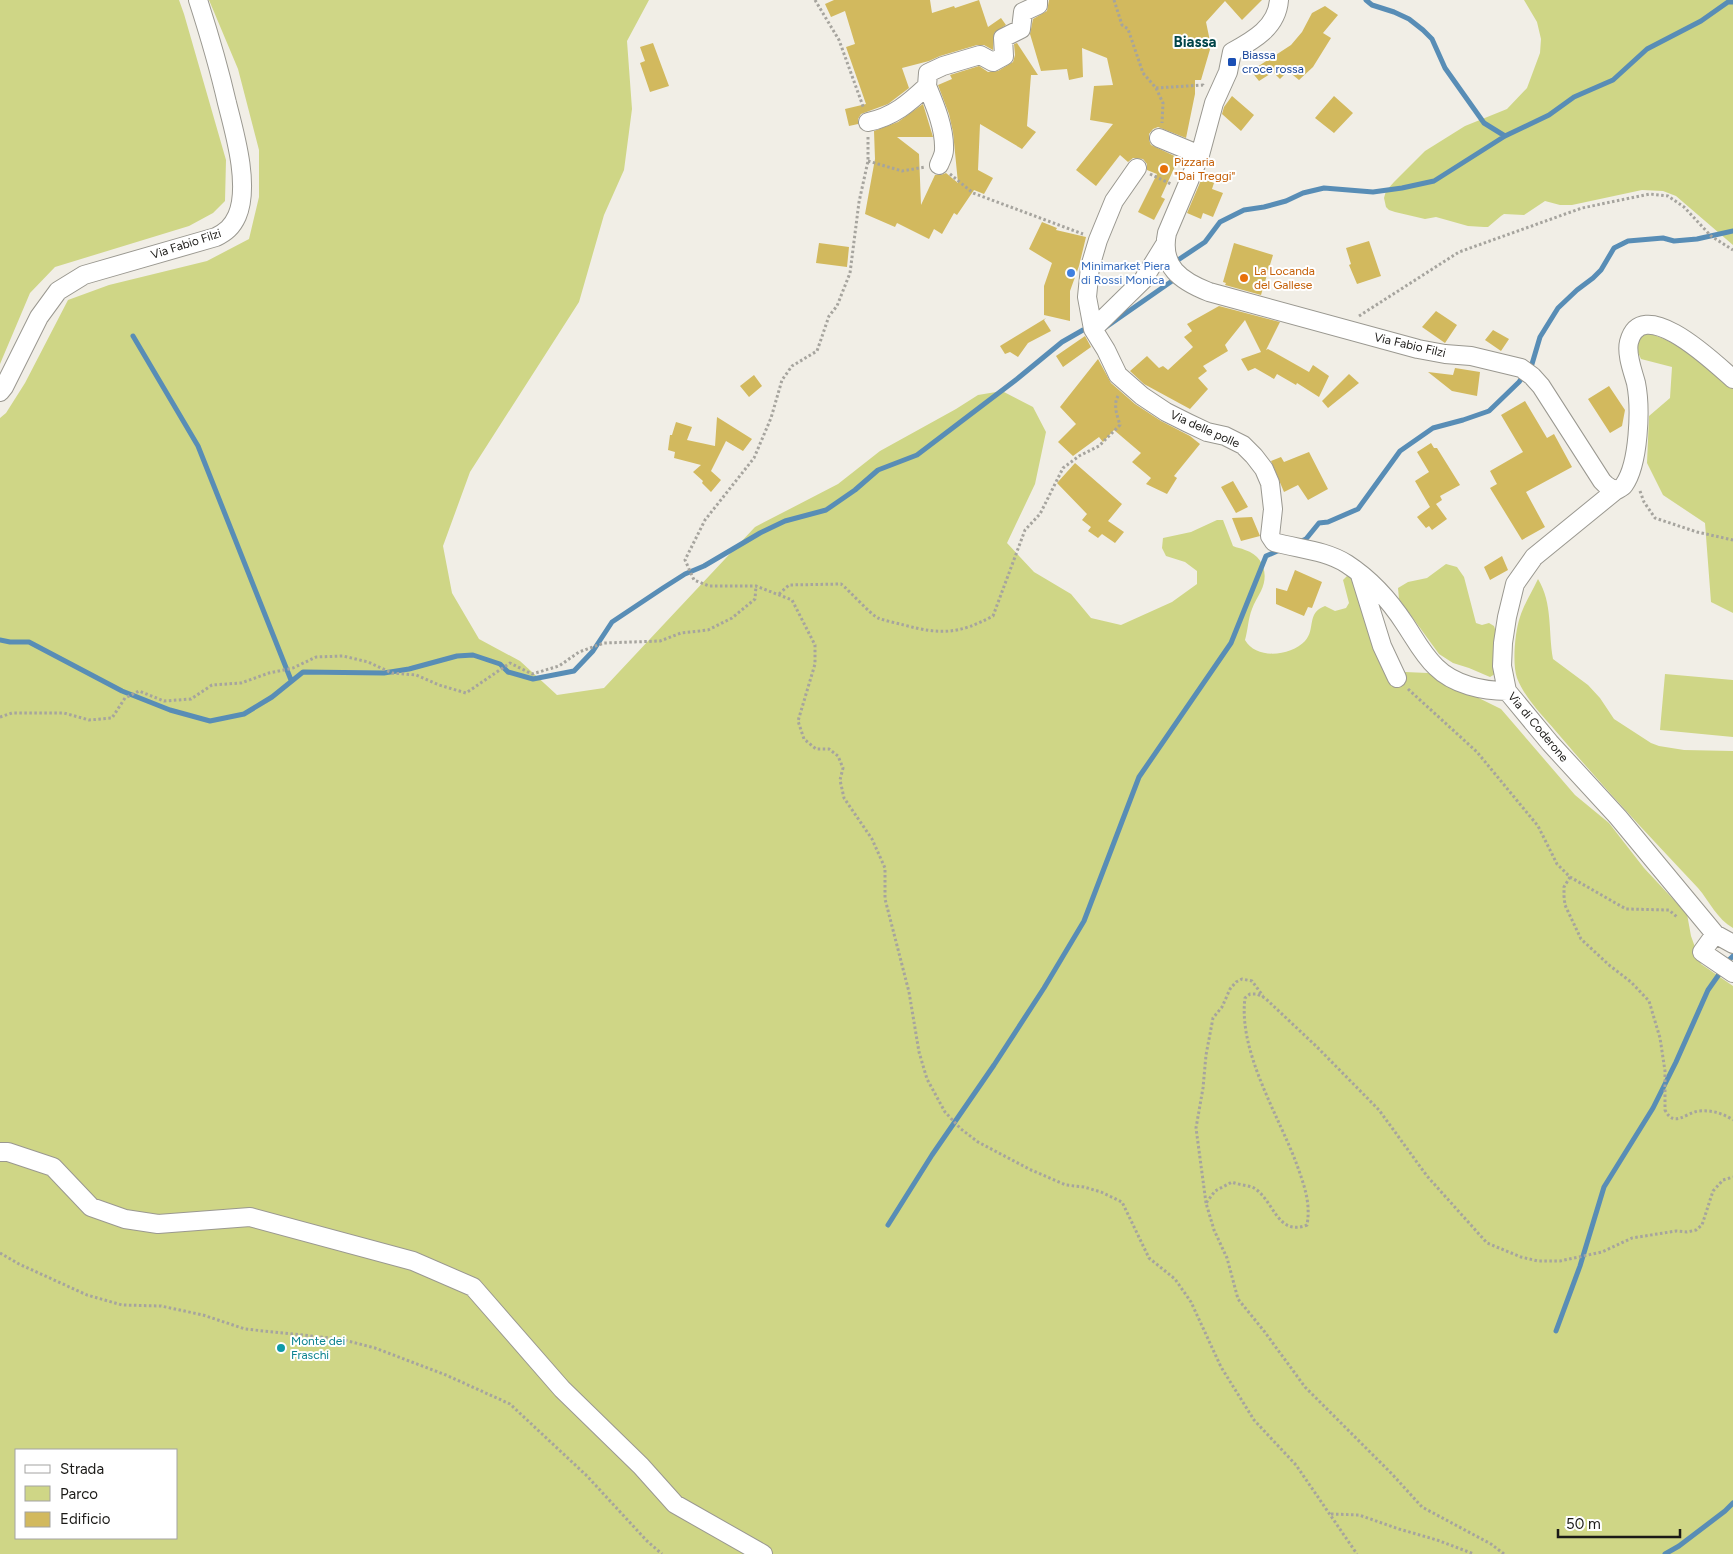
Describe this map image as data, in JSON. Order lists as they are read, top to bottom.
{
  "streets": {
    "street": ["Via Fabio Filzi", "Via delle polle", "Via di Coderone"]
  },
  "crossings": [
    ["Via Fabio Filzi", "Via di Coderone"]
  ],
  "districts": ["Biassa"],
  "places": {
    "transit": ["Biassa croce rossa"],
    "other": [
      "Pizzaria \"Dai Treggi\"",
      "Minimarket Piera di Rossi Monica",
      "La Locanda del Gallese",
      "Monte dei Fraschi"
    ]
  },
  "legend": ["Strada", "Parco", "Edificio"],
  "scale_bar": "50 m"
}
